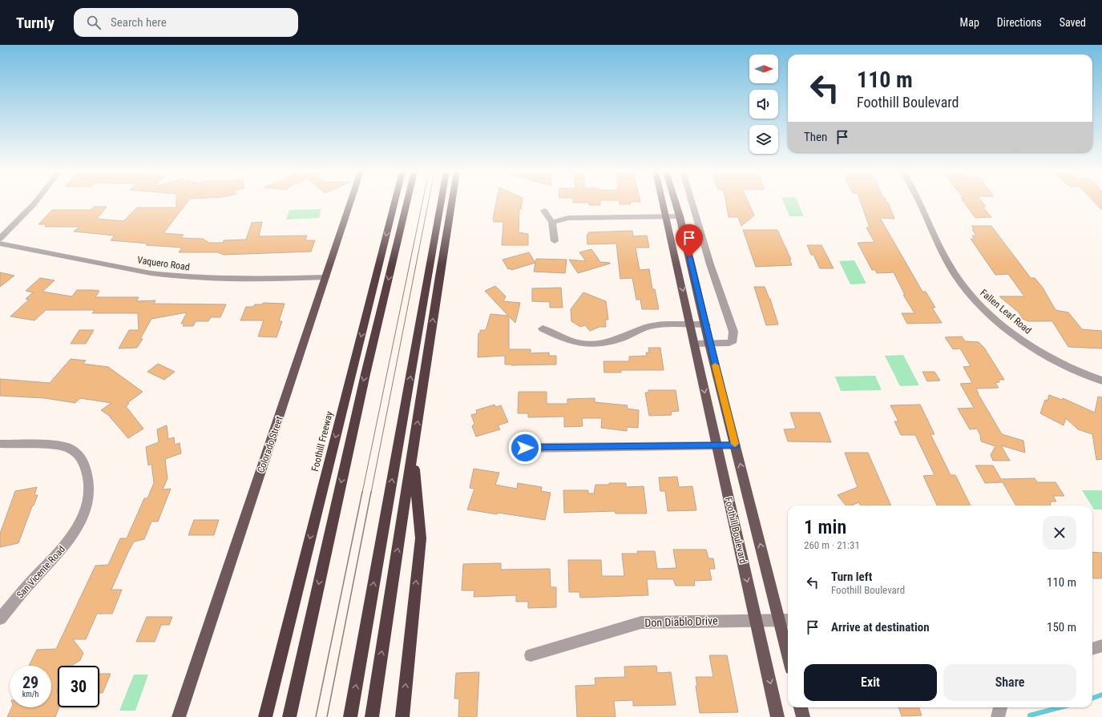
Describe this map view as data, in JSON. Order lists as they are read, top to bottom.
{
  "streets": {
    "highway": ["Foothill Freeway"],
    "main road": ["Colorado Street", "Foothill Boulevard"],
    "street": [
      "Vaquero Road",
      "Fallen Leaf Road",
      "San Vicente Road",
      "Don Diablo Drive"
    ]
  },
  "crossings": [
    ["Vaquero Road", "Colorado Street"],
    ["Foothill Boulevard", "Don Diablo Drive"]
  ],
  "north": "right",
  "page": {
    "header": "Turnly",
    "search": "Search here",
    "nav": ["Map", "Directions", "Saved"],
    "turn": ["110 m", "Foothill Boulevard"],
    "then": "Then",
    "heading": ["1 min", "260 m · 21:31"],
    "list": [
      {
        "name": "Turn left",
        "note": "Foothill Boulevard",
        "value": "110 m"
      },
      {
        "name": "Arrive at destination",
        "value": "150 m"
      }
    ],
    "buttons": ["Exit", "Share"],
    "speed": "29 km/h",
    "limit": "30"
  }
}
